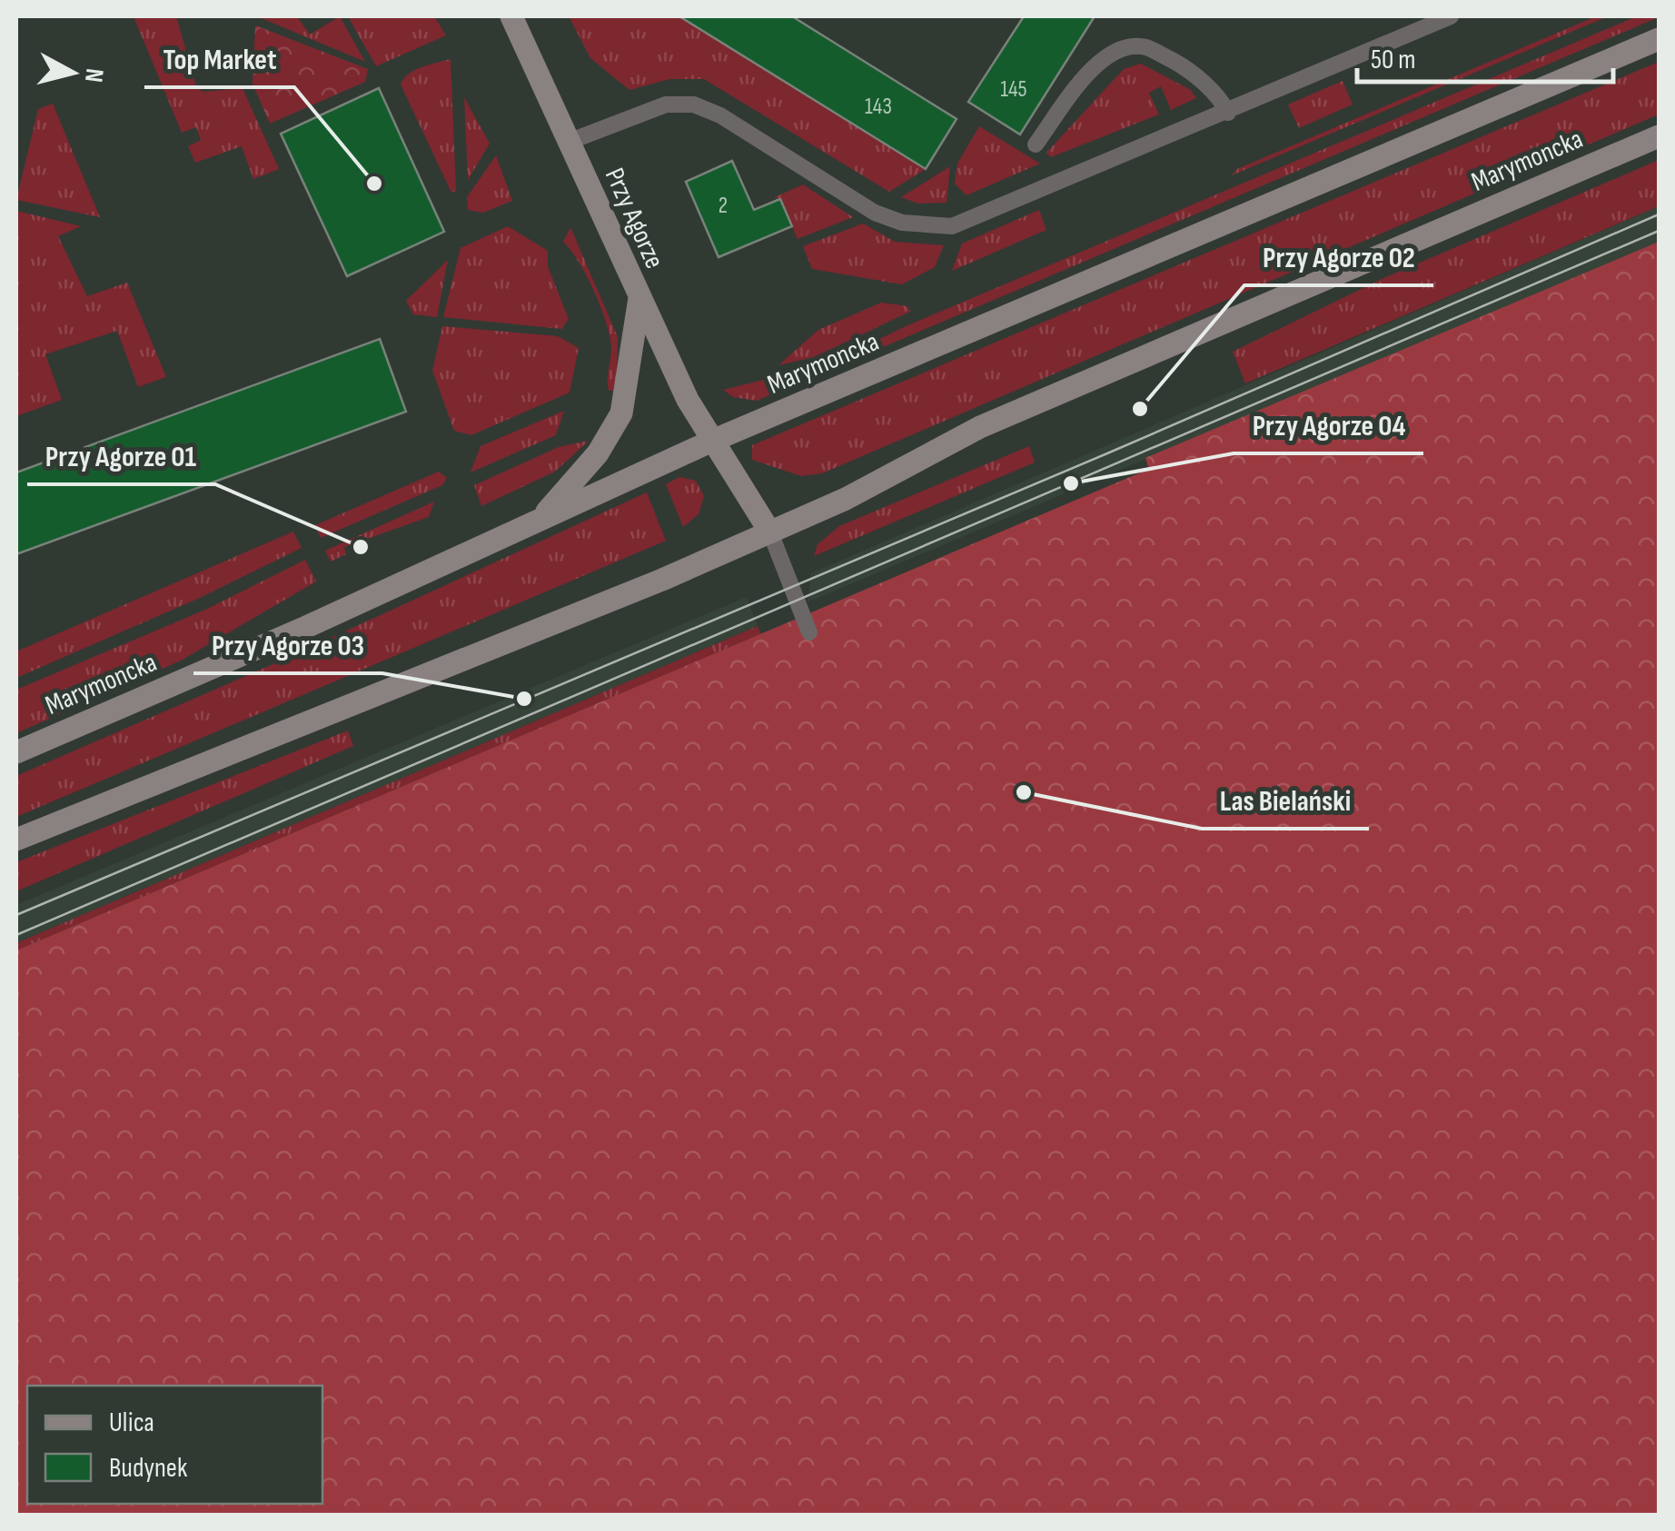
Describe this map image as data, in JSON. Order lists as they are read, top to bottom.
{
  "streets": {
    "main road": ["Marymoncka", "Przy Agorze"]
  },
  "crossings": [
    ["Marymoncka", "Przy Agorze"]
  ],
  "places": [
    "Top Market",
    "Przy Agorze 02",
    "Przy Agorze 04",
    "Przy Agorze 01",
    "Przy Agorze 03",
    "Las Bielański"
  ],
  "house_numbers": ["145", "143", "2"],
  "legend": ["Ulica", "Budynek"],
  "scale_bar": "50 m",
  "north": "right"
}
